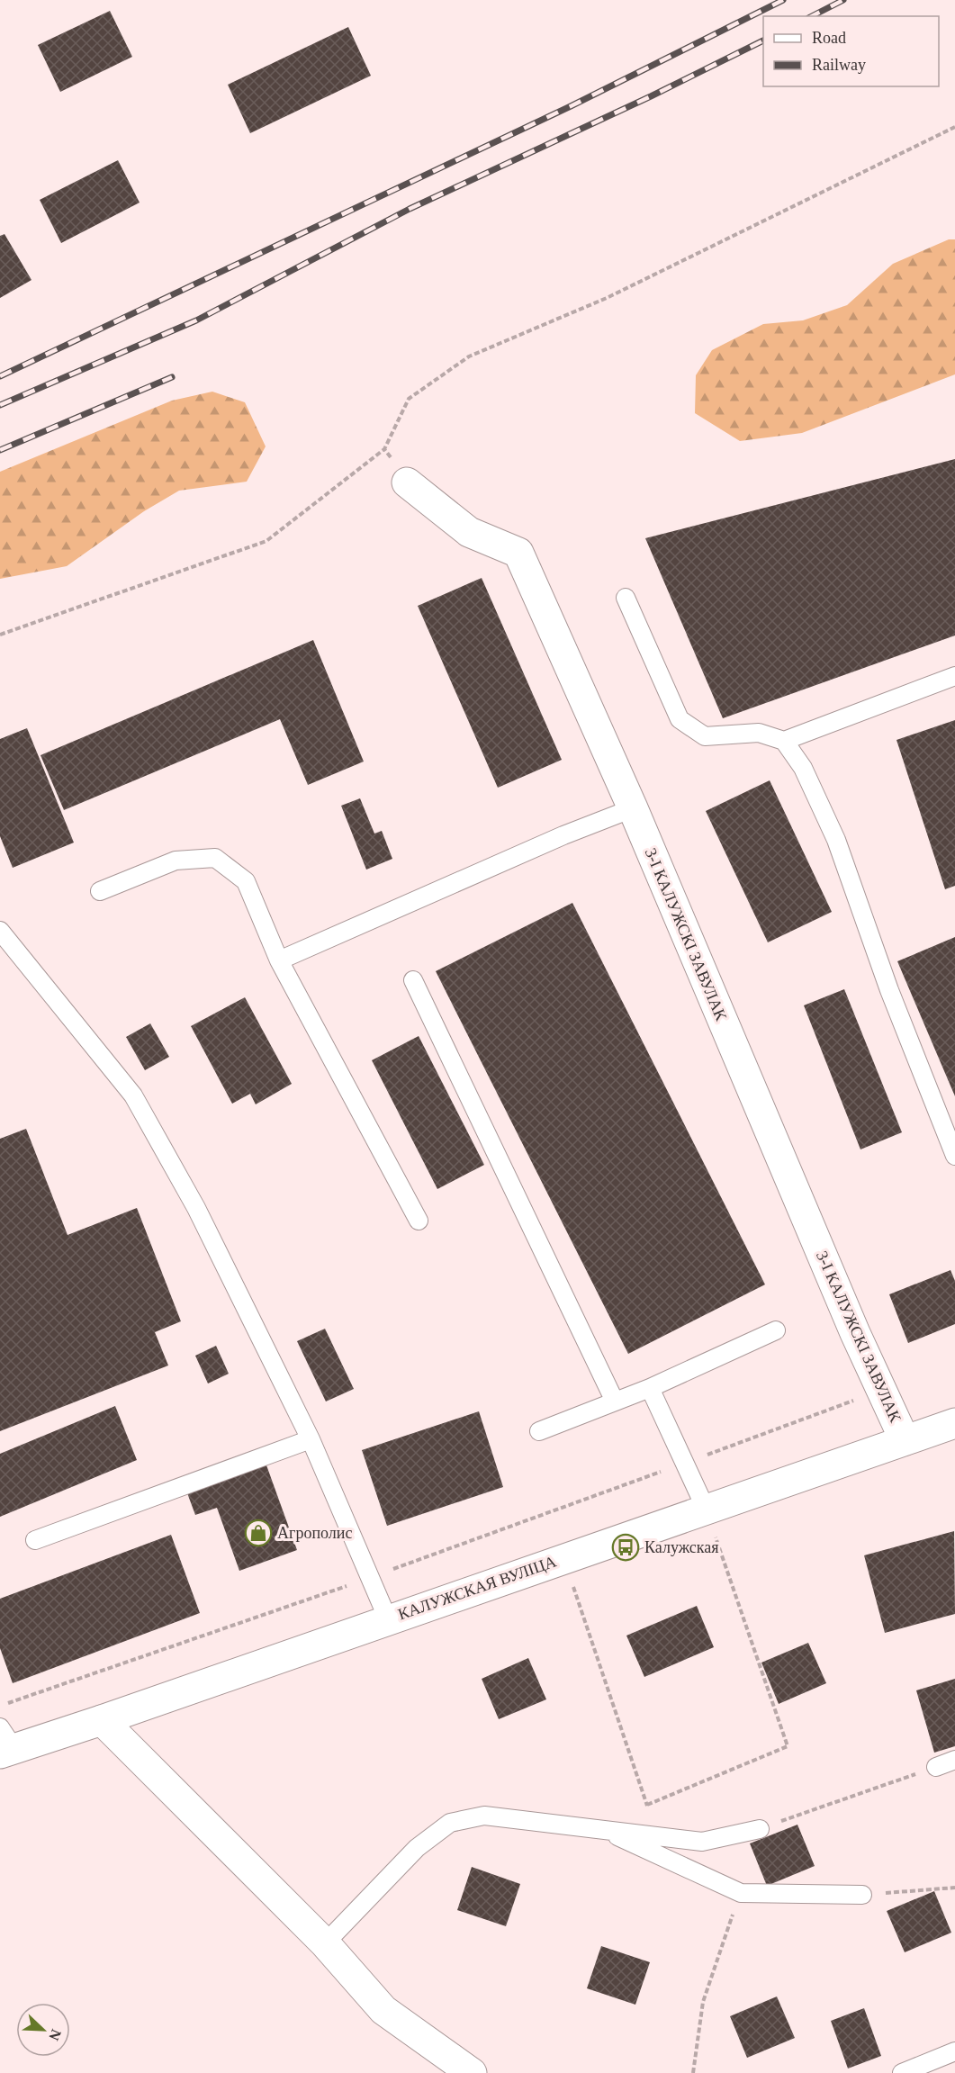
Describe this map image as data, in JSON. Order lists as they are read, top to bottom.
{
  "streets": {
    "street": ["3-І КАЛУЖСКІ ЗАВУЛАК", "КАЛУЖСКАЯ ВУЛІЦА"]
  },
  "crossings": [
    ["3-І КАЛУЖСКІ ЗАВУЛАК", "КАЛУЖСКАЯ ВУЛІЦА"]
  ],
  "places": {
    "shop": ["Агрополис"],
    "bus stop": ["Калужская"]
  },
  "legend": ["Road", "Railway"],
  "north": "bottom right"
}
